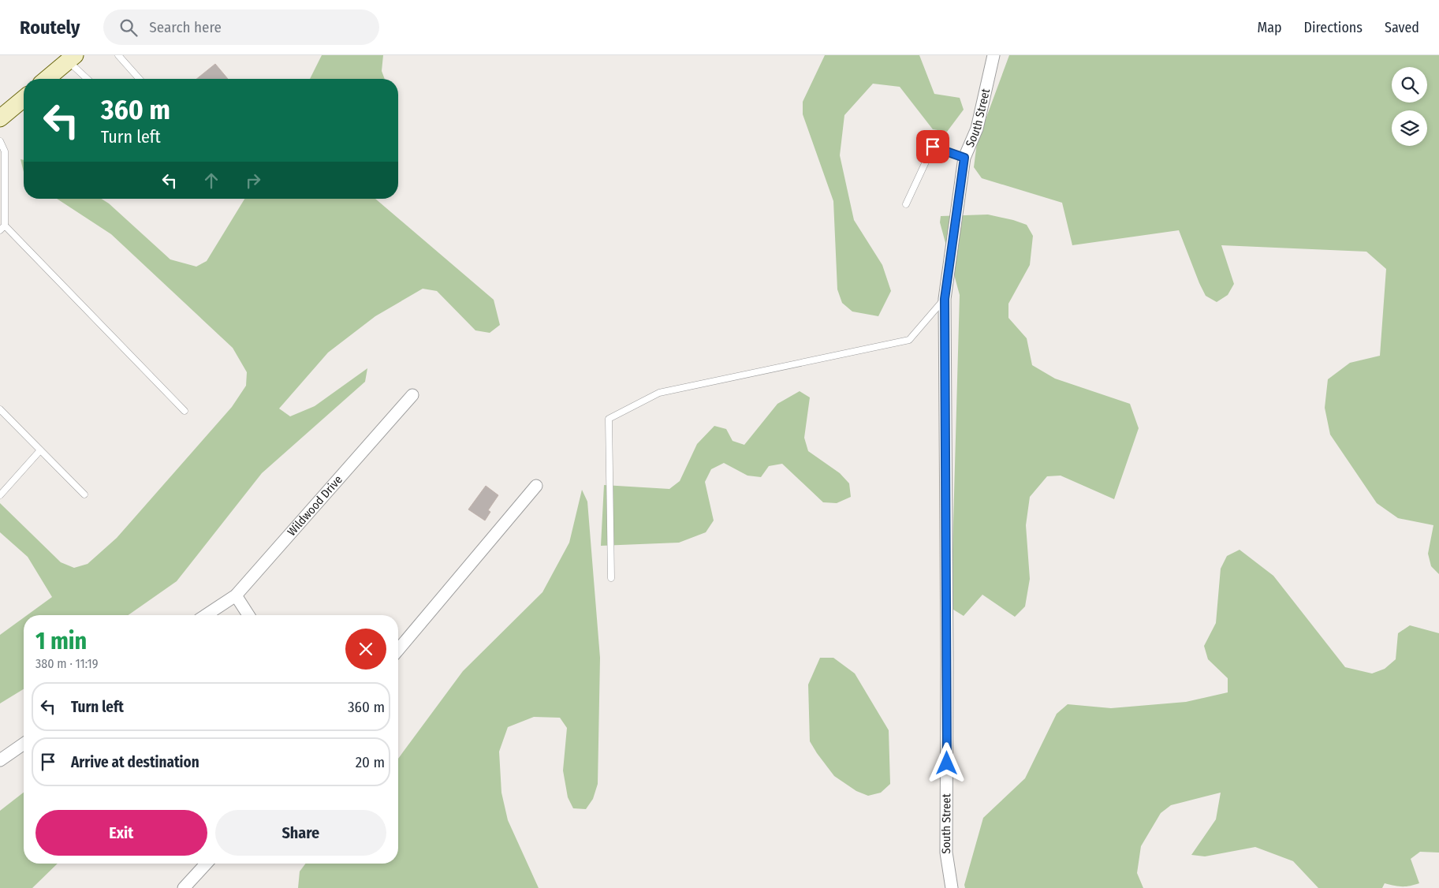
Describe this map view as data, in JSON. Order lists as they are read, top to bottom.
{
  "streets": {
    "street": ["South Street", "Wildwood Drive"]
  },
  "page": {
    "header": "Routely",
    "search": "Search here",
    "nav": ["Map", "Directions", "Saved"],
    "turn": ["360 m", "Turn left"],
    "heading": ["1 min", "380 m · 11:19"],
    "list": [
      {
        "name": "Turn left",
        "value": "360 m"
      },
      {
        "name": "Arrive at destination",
        "value": "20 m"
      }
    ],
    "buttons": ["Exit", "Share"]
  }
}
